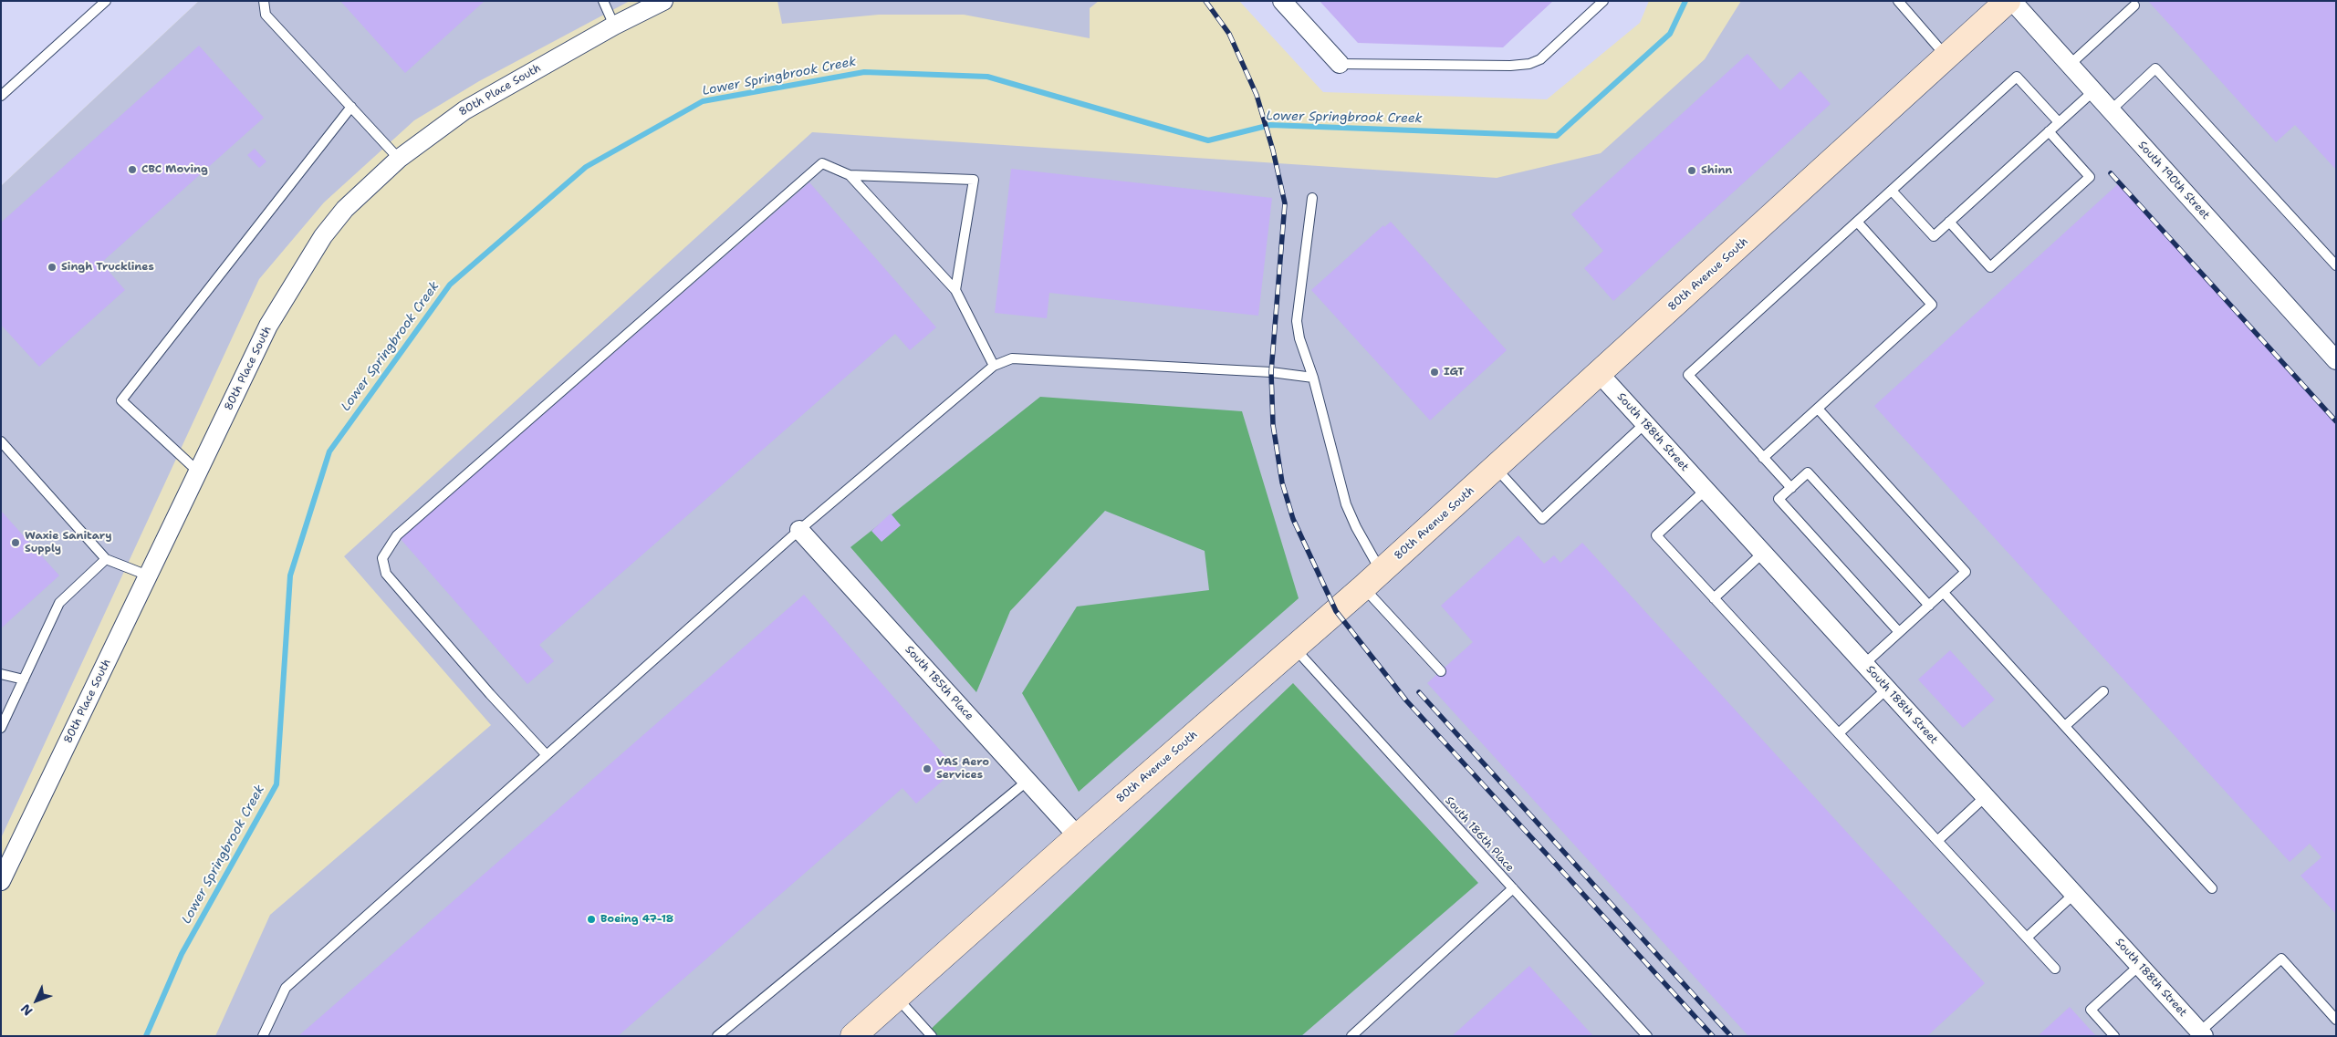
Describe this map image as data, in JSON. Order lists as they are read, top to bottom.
{
  "streets": {
    "street": [
      "80th Place South",
      "South 190th Street",
      "80th Avenue South",
      "South 188th Street",
      "South 185th Place"
    ],
    "lane": ["South 186th Place"]
  },
  "crossings": [
    ["80th Avenue South", "South 188th Street"],
    ["80th Avenue South", "South 185th Place"],
    ["80th Avenue South", "South 186th Place"]
  ],
  "water": ["Lower Springbrook Creek"],
  "places": [
    "CBC Moving",
    "Shinn",
    "Singh Trucklines",
    "IGT",
    "Waxie Sanitary Supply",
    "VAS Aero Services",
    "Boeing 47-18"
  ],
  "north": "bottom left"
}
